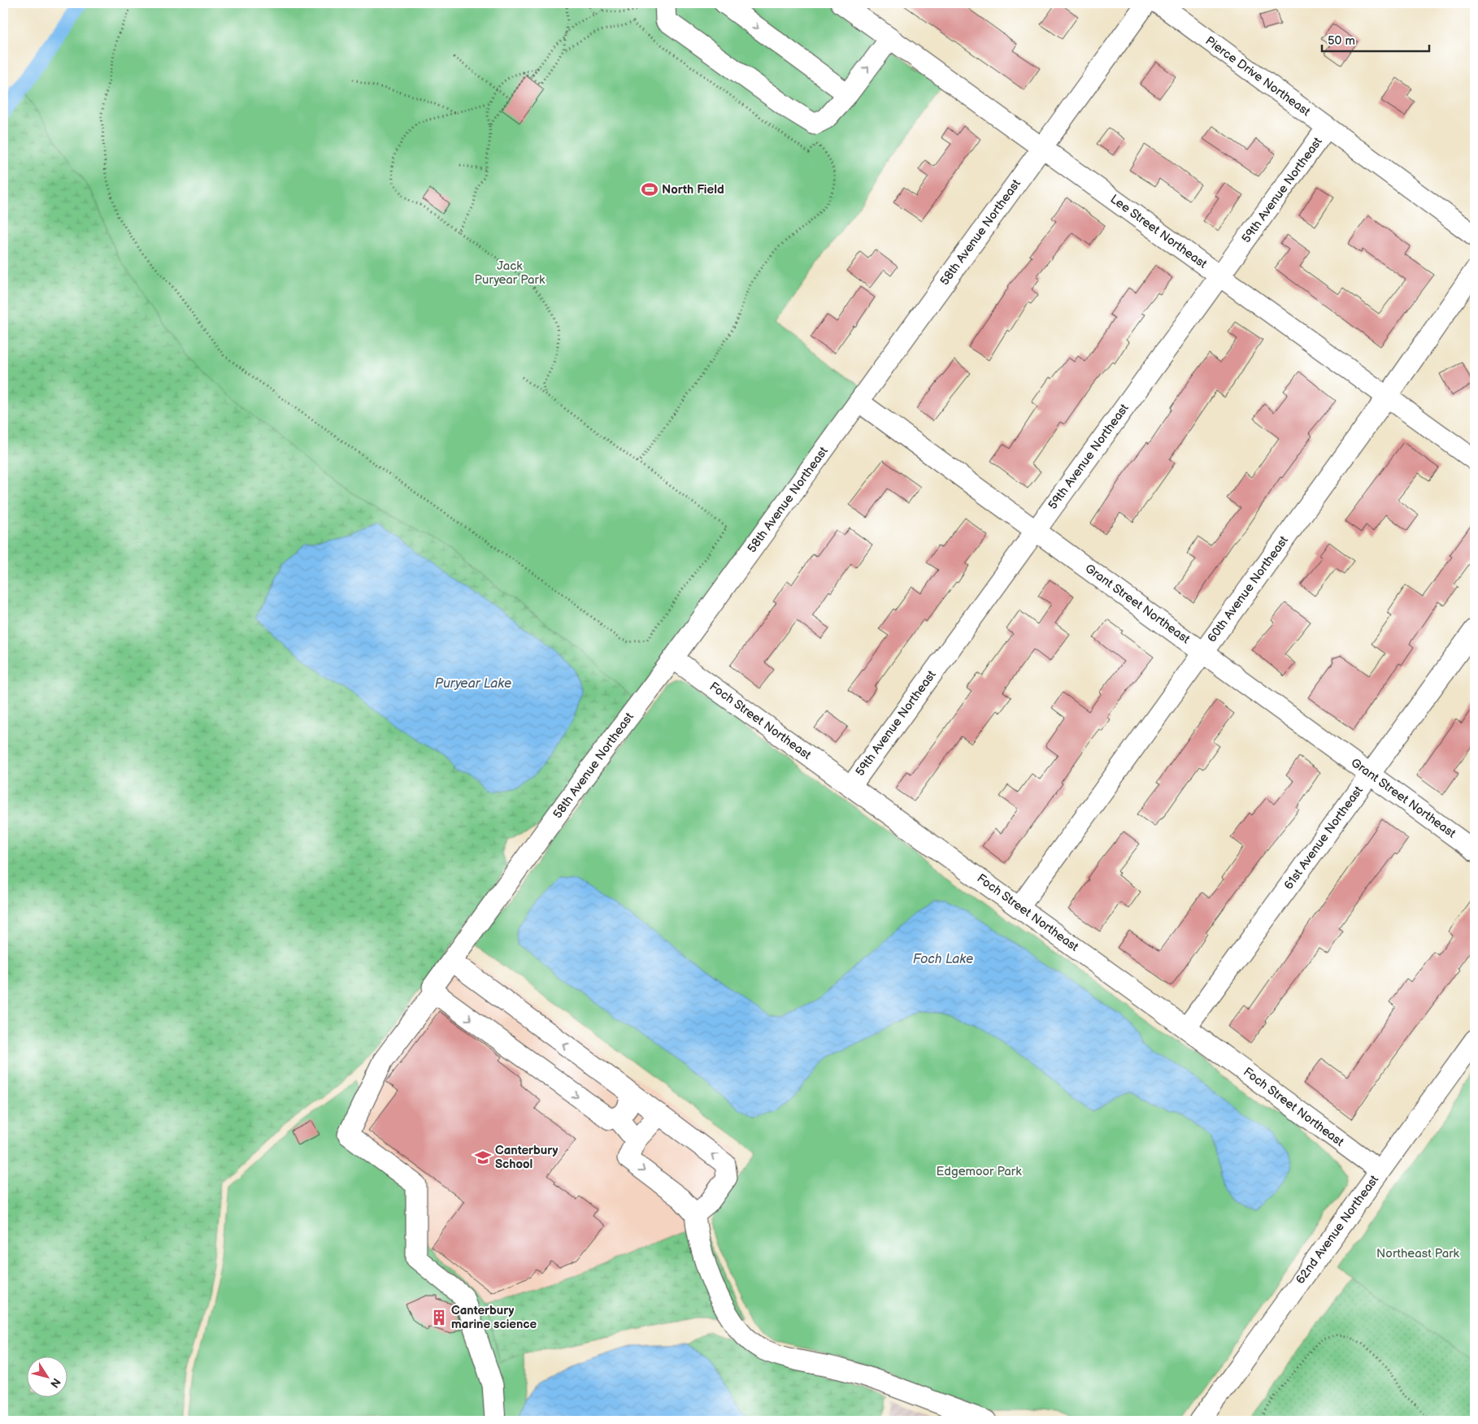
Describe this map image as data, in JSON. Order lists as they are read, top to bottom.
{
  "streets": {
    "street": [
      "Pierce Drive Northeast",
      "59th Avenue Northeast",
      "Lee Street Northeast",
      "58th Avenue Northeast",
      "60th Avenue Northeast",
      "Grant Street Northeast",
      "Foch Street Northeast",
      "61st Avenue Northeast",
      "62nd Avenue Northeast"
    ]
  },
  "crossings": [
    ["Pierce Drive Northeast", "59th Avenue Northeast"],
    ["59th Avenue Northeast", "Lee Street Northeast"],
    ["59th Avenue Northeast", "Grant Street Northeast"],
    ["59th Avenue Northeast", "Foch Street Northeast"],
    ["Lee Street Northeast", "58th Avenue Northeast"],
    ["Lee Street Northeast", "60th Avenue Northeast"],
    ["58th Avenue Northeast", "Grant Street Northeast"],
    ["58th Avenue Northeast", "Foch Street Northeast"],
    ["60th Avenue Northeast", "Grant Street Northeast"],
    ["60th Avenue Northeast", "Foch Street Northeast"],
    ["Grant Street Northeast", "61st Avenue Northeast"],
    ["Foch Street Northeast", "61st Avenue Northeast"],
    ["Foch Street Northeast", "62nd Avenue Northeast"]
  ],
  "water": ["Puryear Lake", "Foch Lake"],
  "parks": ["Jack Puryear Park", "Edgemoor Park", "Northeast Park"],
  "places": {
    "sports": ["North Field"],
    "school or university": ["Canterbury School"],
    "building": ["Canterbury marine science"]
  },
  "scale_bar": "50 m",
  "north": "bottom right"
}
